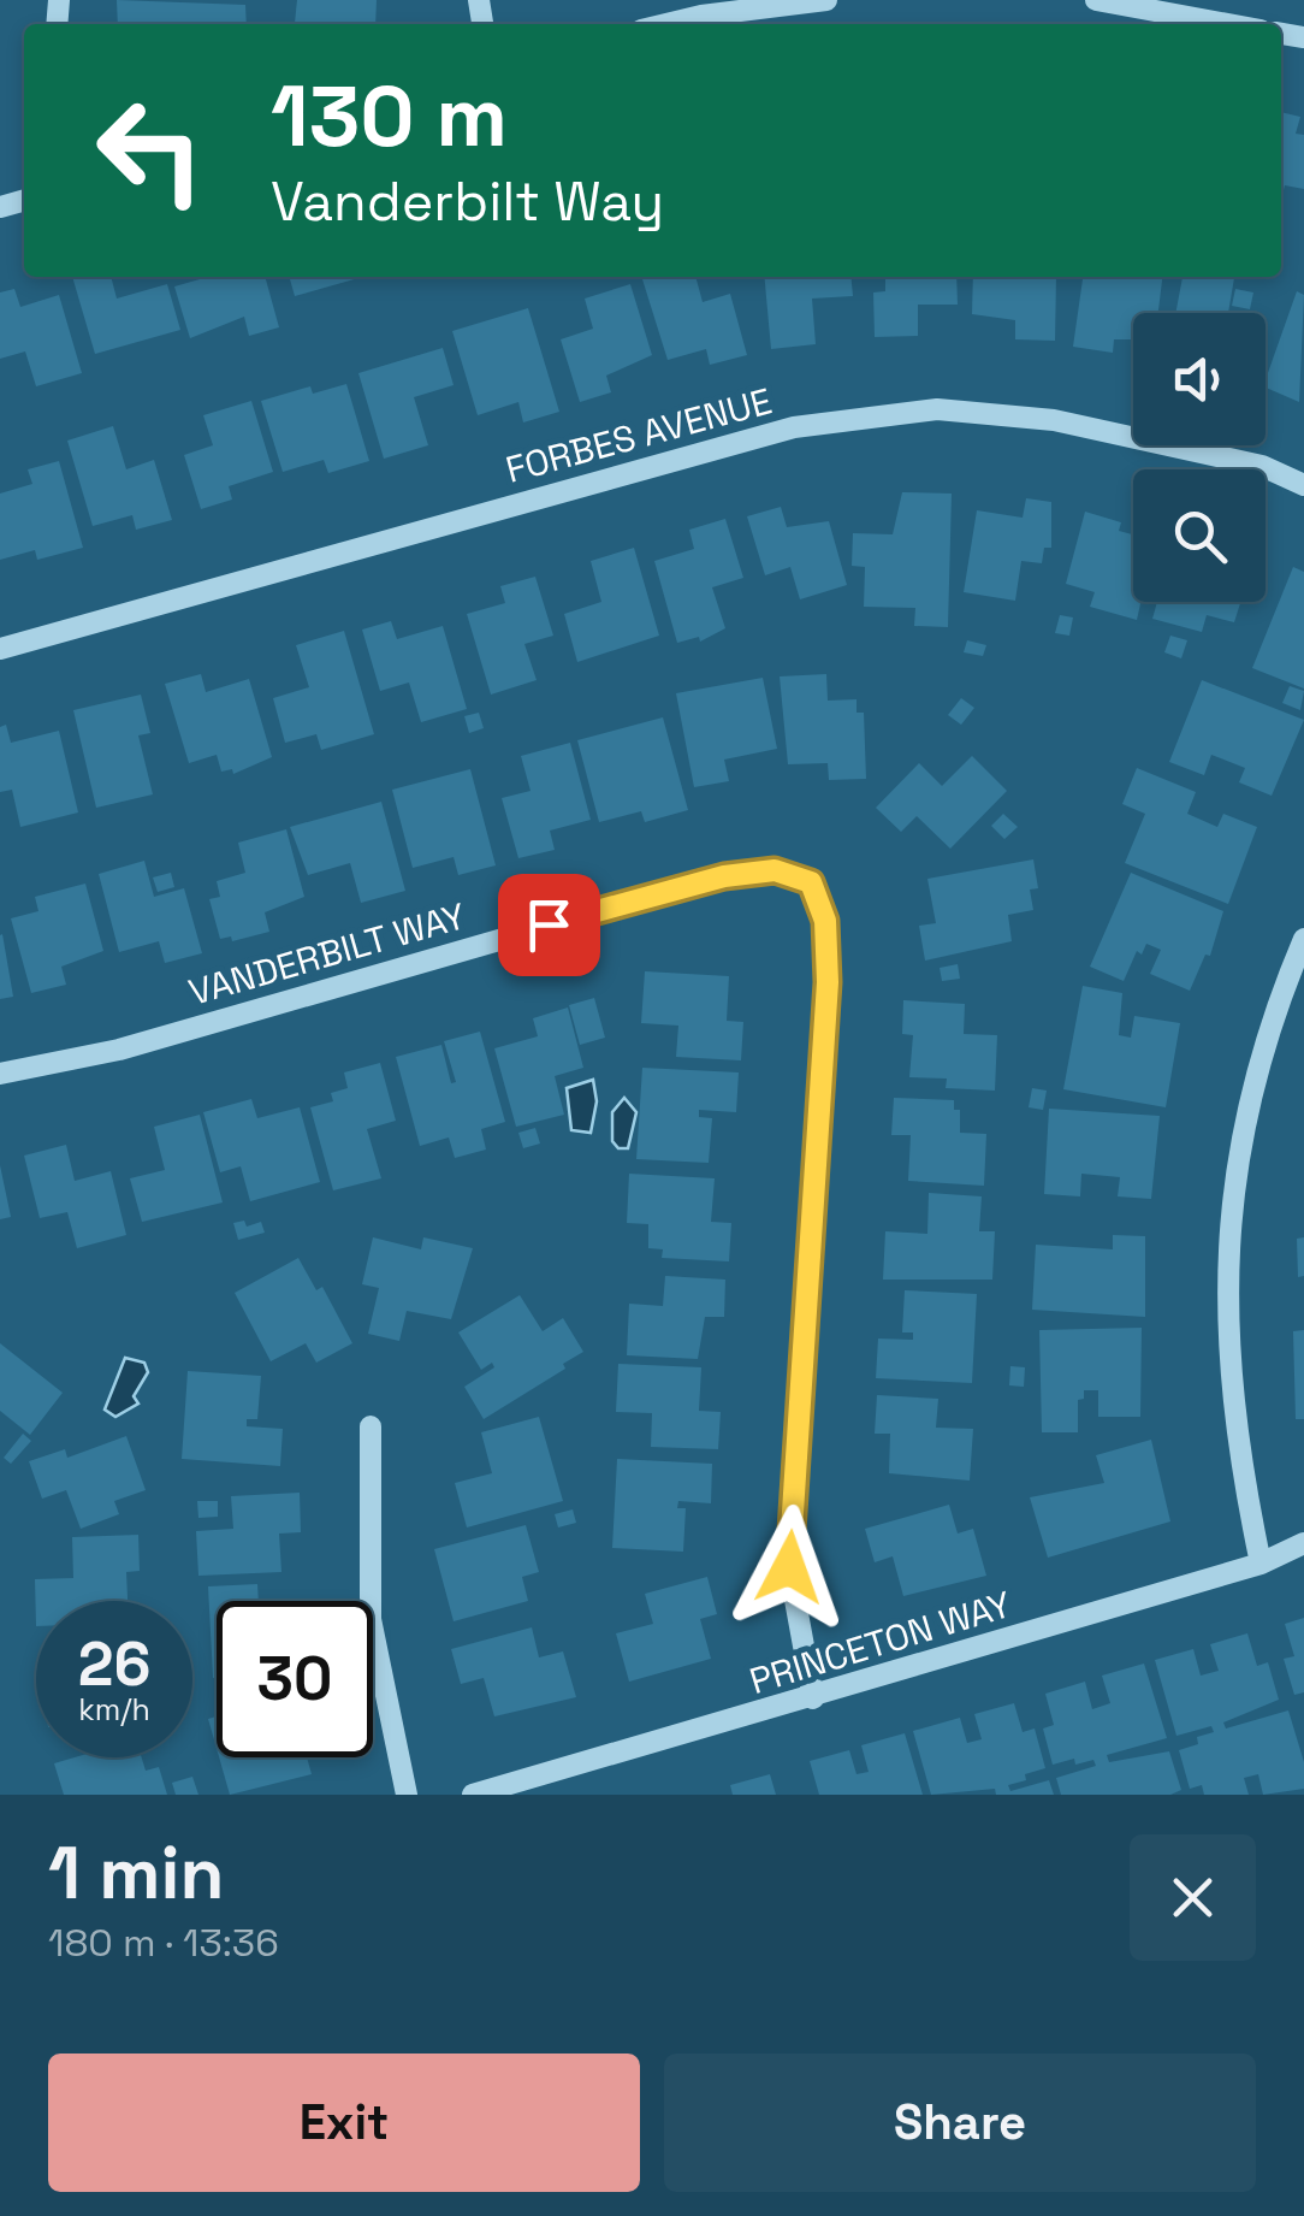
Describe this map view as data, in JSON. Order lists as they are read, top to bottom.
{
  "streets": {
    "street": ["FORBES AVENUE", "VANDERBILT WAY", "PRINCETON WAY"]
  },
  "crossings": [
    ["VANDERBILT WAY", "PRINCETON WAY"]
  ],
  "page": {
    "turn": ["130 m", "Vanderbilt Way"],
    "speed": "26 km/h",
    "limit": "30",
    "heading": ["1 min", "180 m · 13:36"],
    "buttons": ["Exit", "Share"]
  }
}
